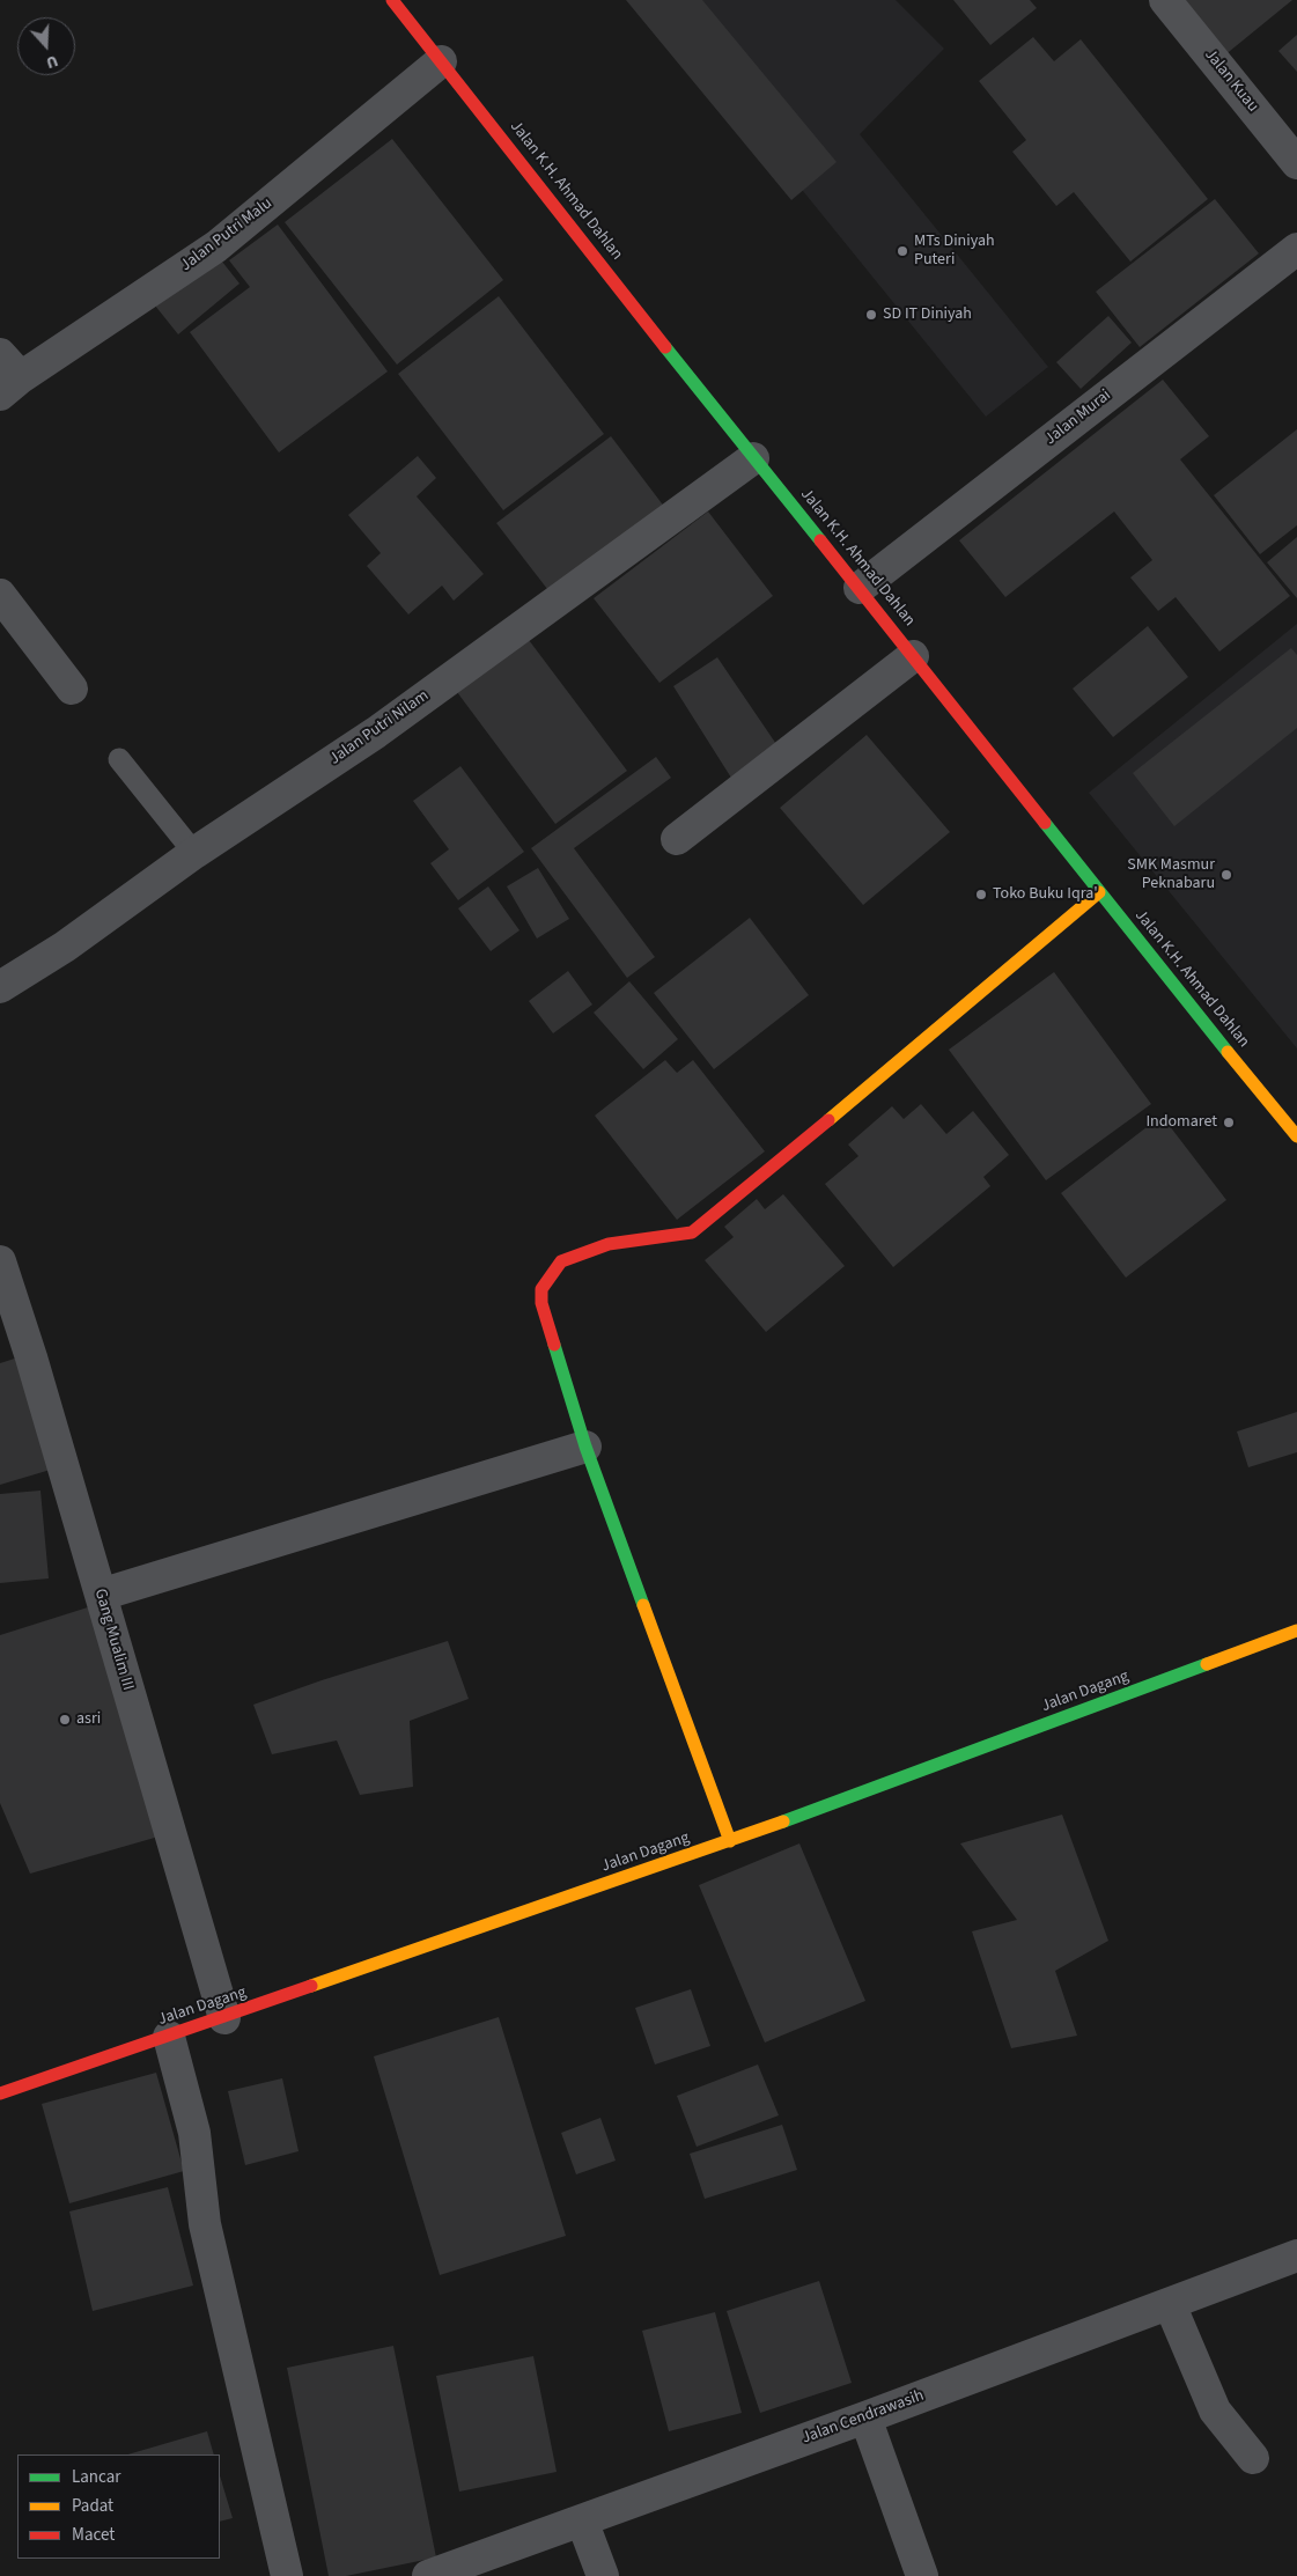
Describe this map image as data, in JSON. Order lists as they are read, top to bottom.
{
  "streets": {
    "street": [
      "Jalan Kuau",
      "Jalan K.H. Ahmad Dahlan",
      "Jalan Putri Malu",
      "Jalan Murai",
      "Jalan Putri Nilam",
      "Gang Mualim III",
      "Jalan Dagang",
      "Jalan Cendrawasih"
    ]
  },
  "crossings": [
    ["Jalan K.H. Ahmad Dahlan", "Jalan Putri Malu"],
    ["Jalan K.H. Ahmad Dahlan", "Jalan Murai"],
    ["Jalan K.H. Ahmad Dahlan", "Jalan Putri Nilam"],
    ["Gang Mualim III", "Jalan Dagang"]
  ],
  "places": [
    "MTs Diniyah Puteri",
    "SD IT Diniyah",
    "SMK Masmur Peknabaru",
    "Toko Buku Iqra'",
    "Indomaret",
    "asri"
  ],
  "legend": ["Lancar", "Padat", "Macet"],
  "north": "bottom"
}
